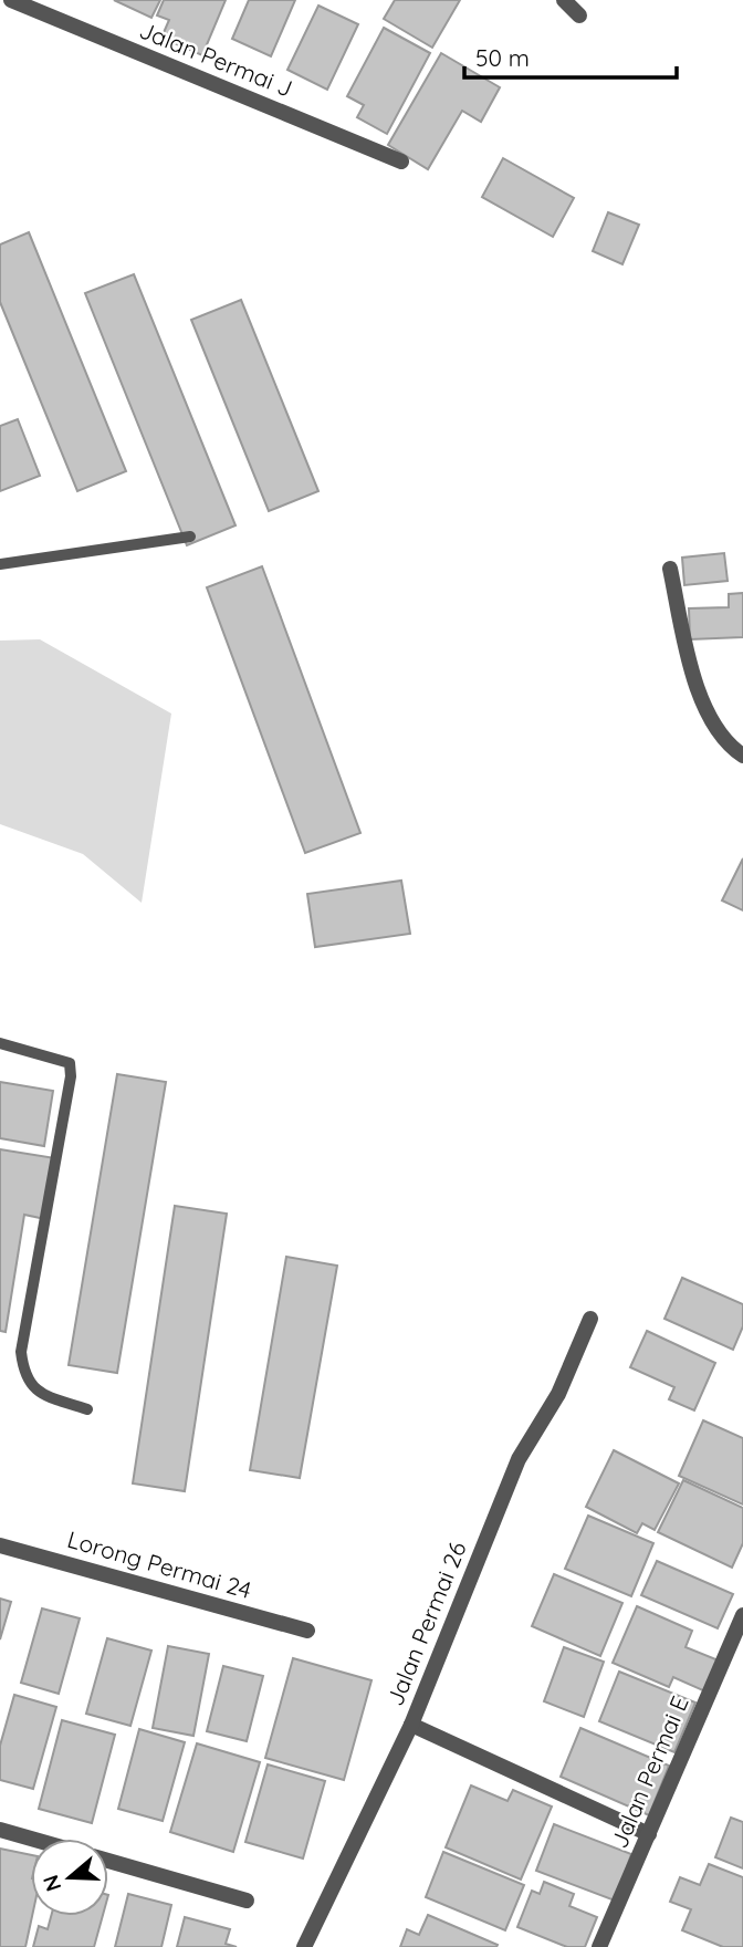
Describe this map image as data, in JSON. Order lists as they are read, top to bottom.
{
  "streets": {
    "street": [
      "Jalan Permai J",
      "Lorong Permai 24",
      "Jalan Permai 26",
      "Jalan Permai E"
    ]
  },
  "scale_bar": "50 m",
  "north": "left"
}
